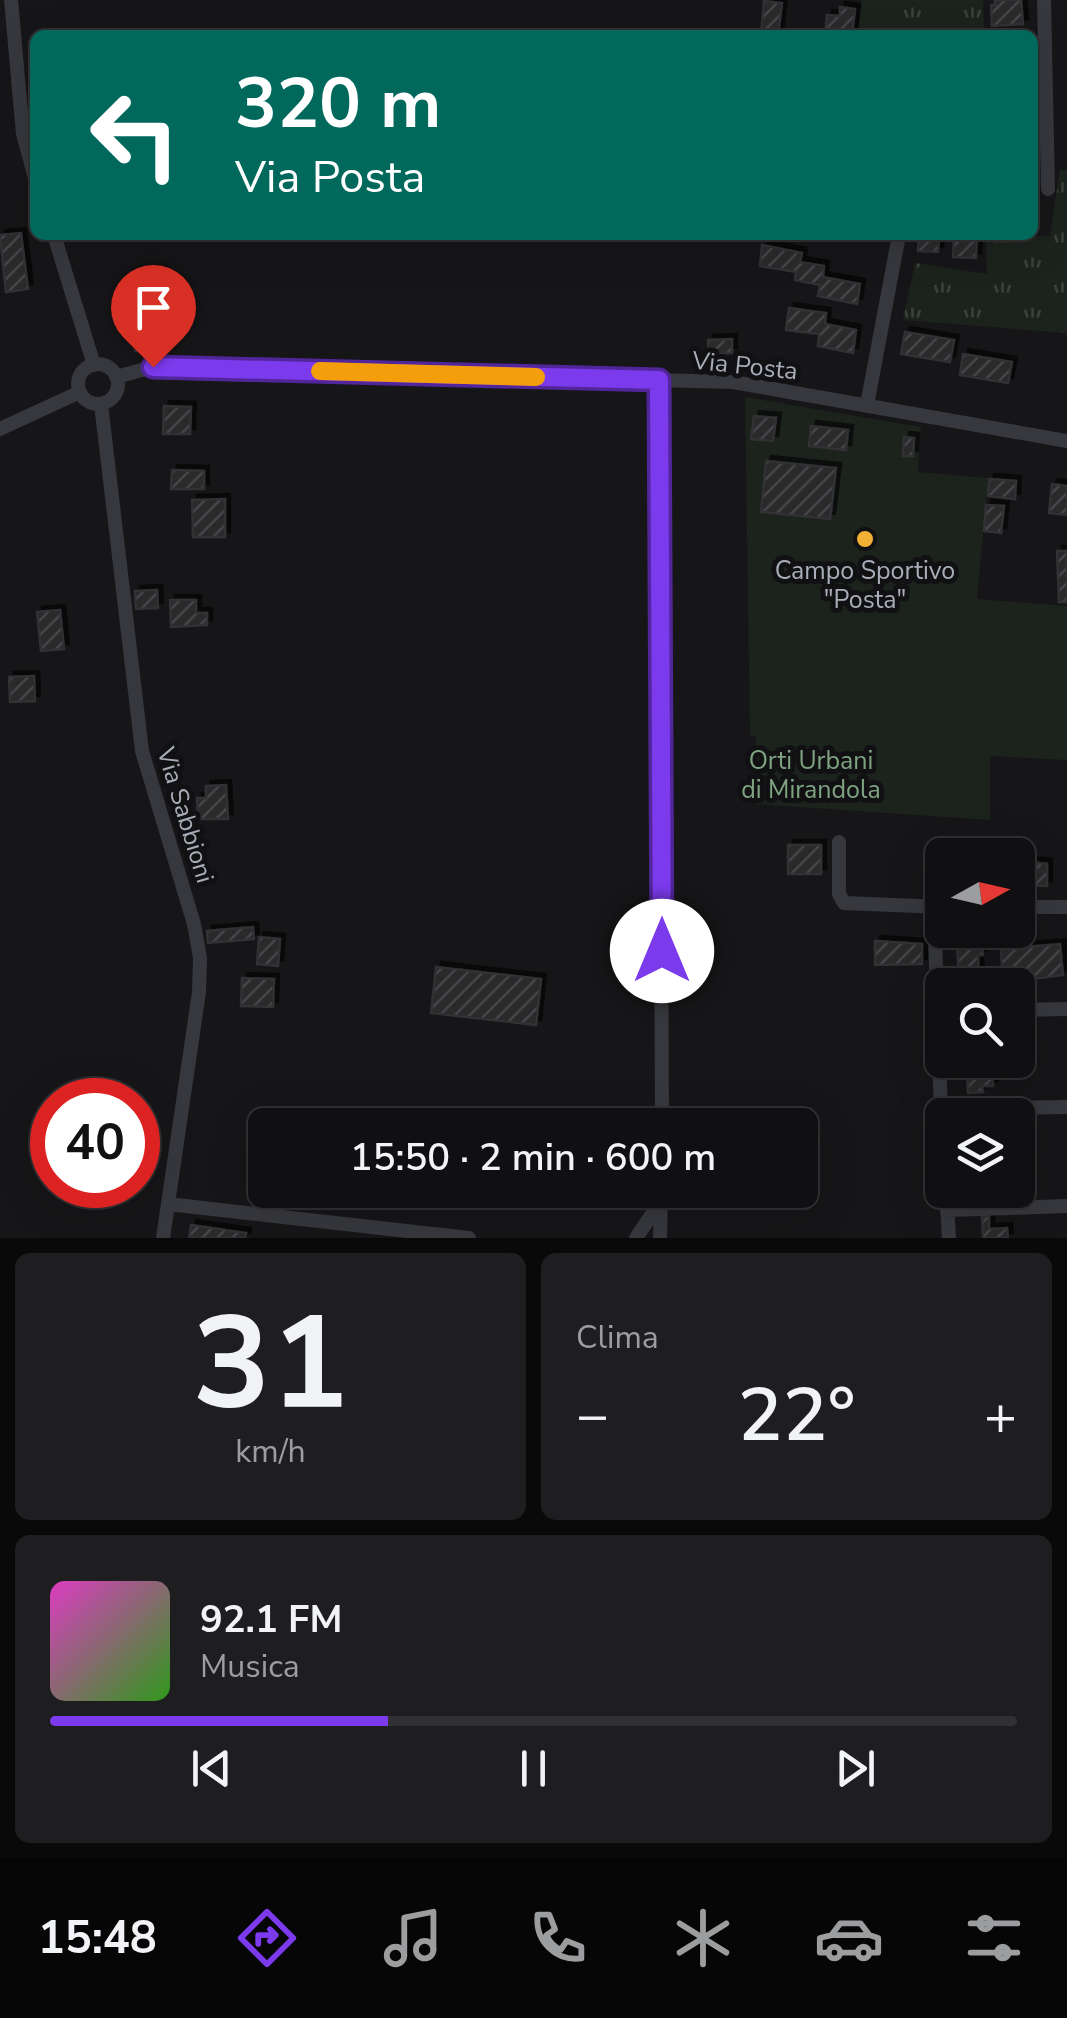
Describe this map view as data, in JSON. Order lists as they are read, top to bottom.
{
  "streets": {
    "street": ["Via Posta", "Via Sabbioni"]
  },
  "crossings": [
    ["Via Posta", "Via Sabbioni"]
  ],
  "parks": ["Orti Urbani di Mirandola"],
  "places": ["Campo Sportivo \"Posta\""],
  "north": "right",
  "page": {
    "turn": ["320 m", "Via Posta"],
    "limit": "40",
    "trip": "15:50 · 2 min · 600 m",
    "tile": [
      ["31", "km/h"],
      "Clima"
    ],
    "heat": ["−", "22°", "+"],
    "song": ["92.1 FM", "Musica"],
    "tabs": "15:48"
  }
}
